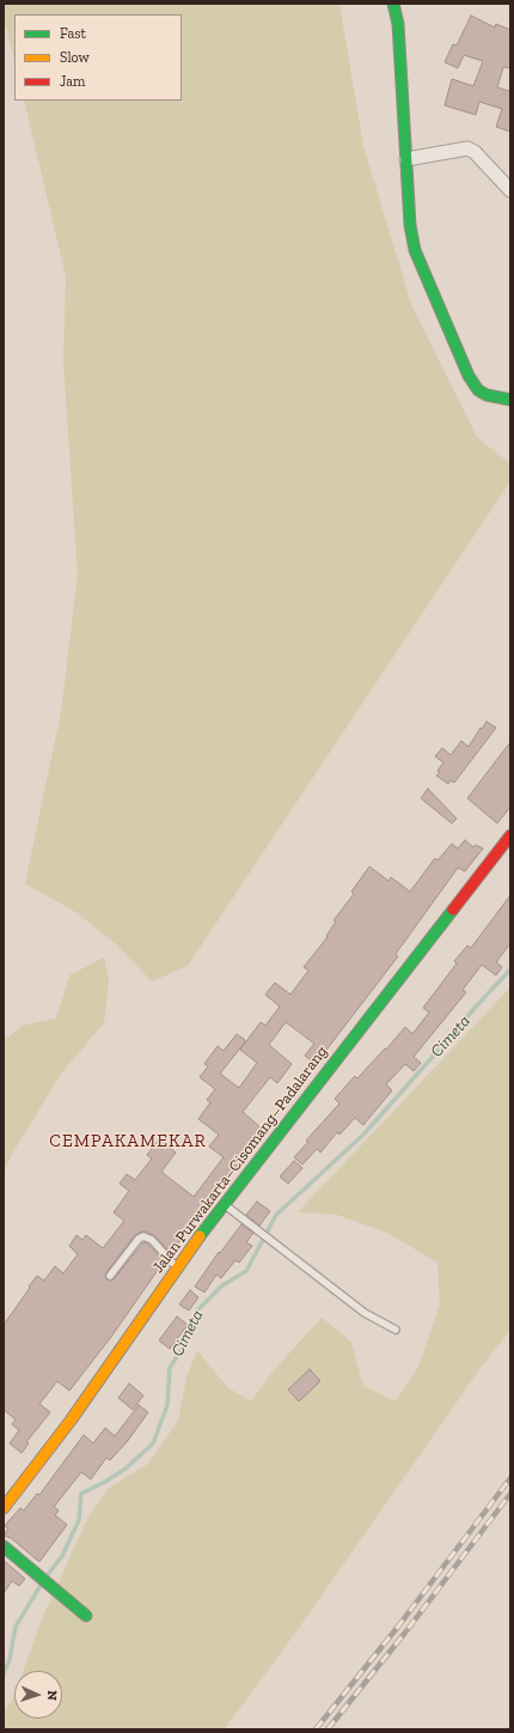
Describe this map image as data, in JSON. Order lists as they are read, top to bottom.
{
  "streets": {
    "main road": ["Jalan Purwakarta–Cisomang–Padalarang"]
  },
  "districts": ["CEMPAKAMEKAR"],
  "water": ["Cimeta"],
  "legend": ["Fast", "Slow", "Jam"],
  "north": "right"
}
